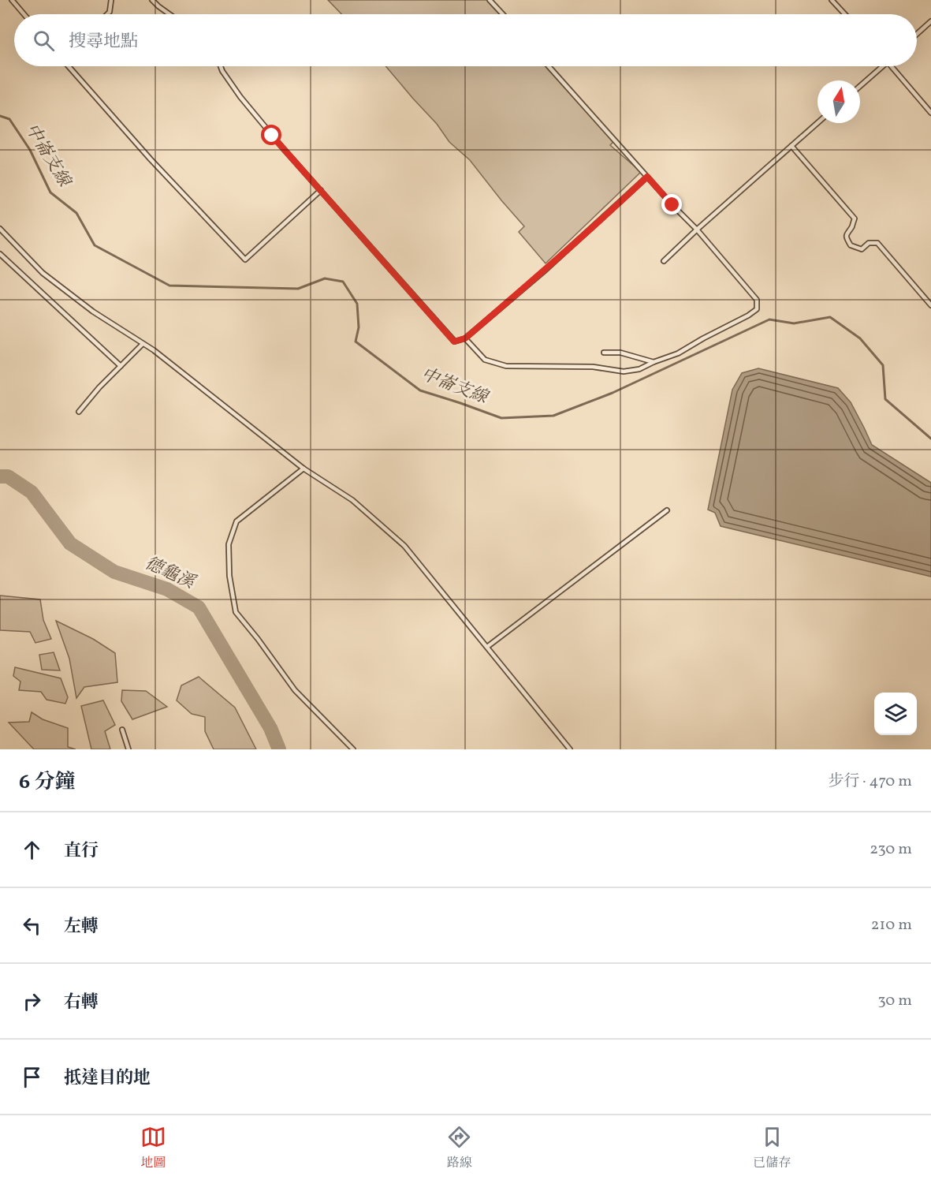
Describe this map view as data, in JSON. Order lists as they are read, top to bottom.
{
  "water": ["中崙支線", "德龜溪"],
  "north": "top",
  "page": {
    "search": "搜尋地點",
    "heading": ["6 分鐘", "步行 · 470 m"],
    "list": [
      ["直行", "230 m"],
      ["左轉", "210 m"],
      ["右轉", "30 m"],
      "抵達目的地"
    ],
    "nav": ["地圖", "路線", "已儲存"]
  }
}
